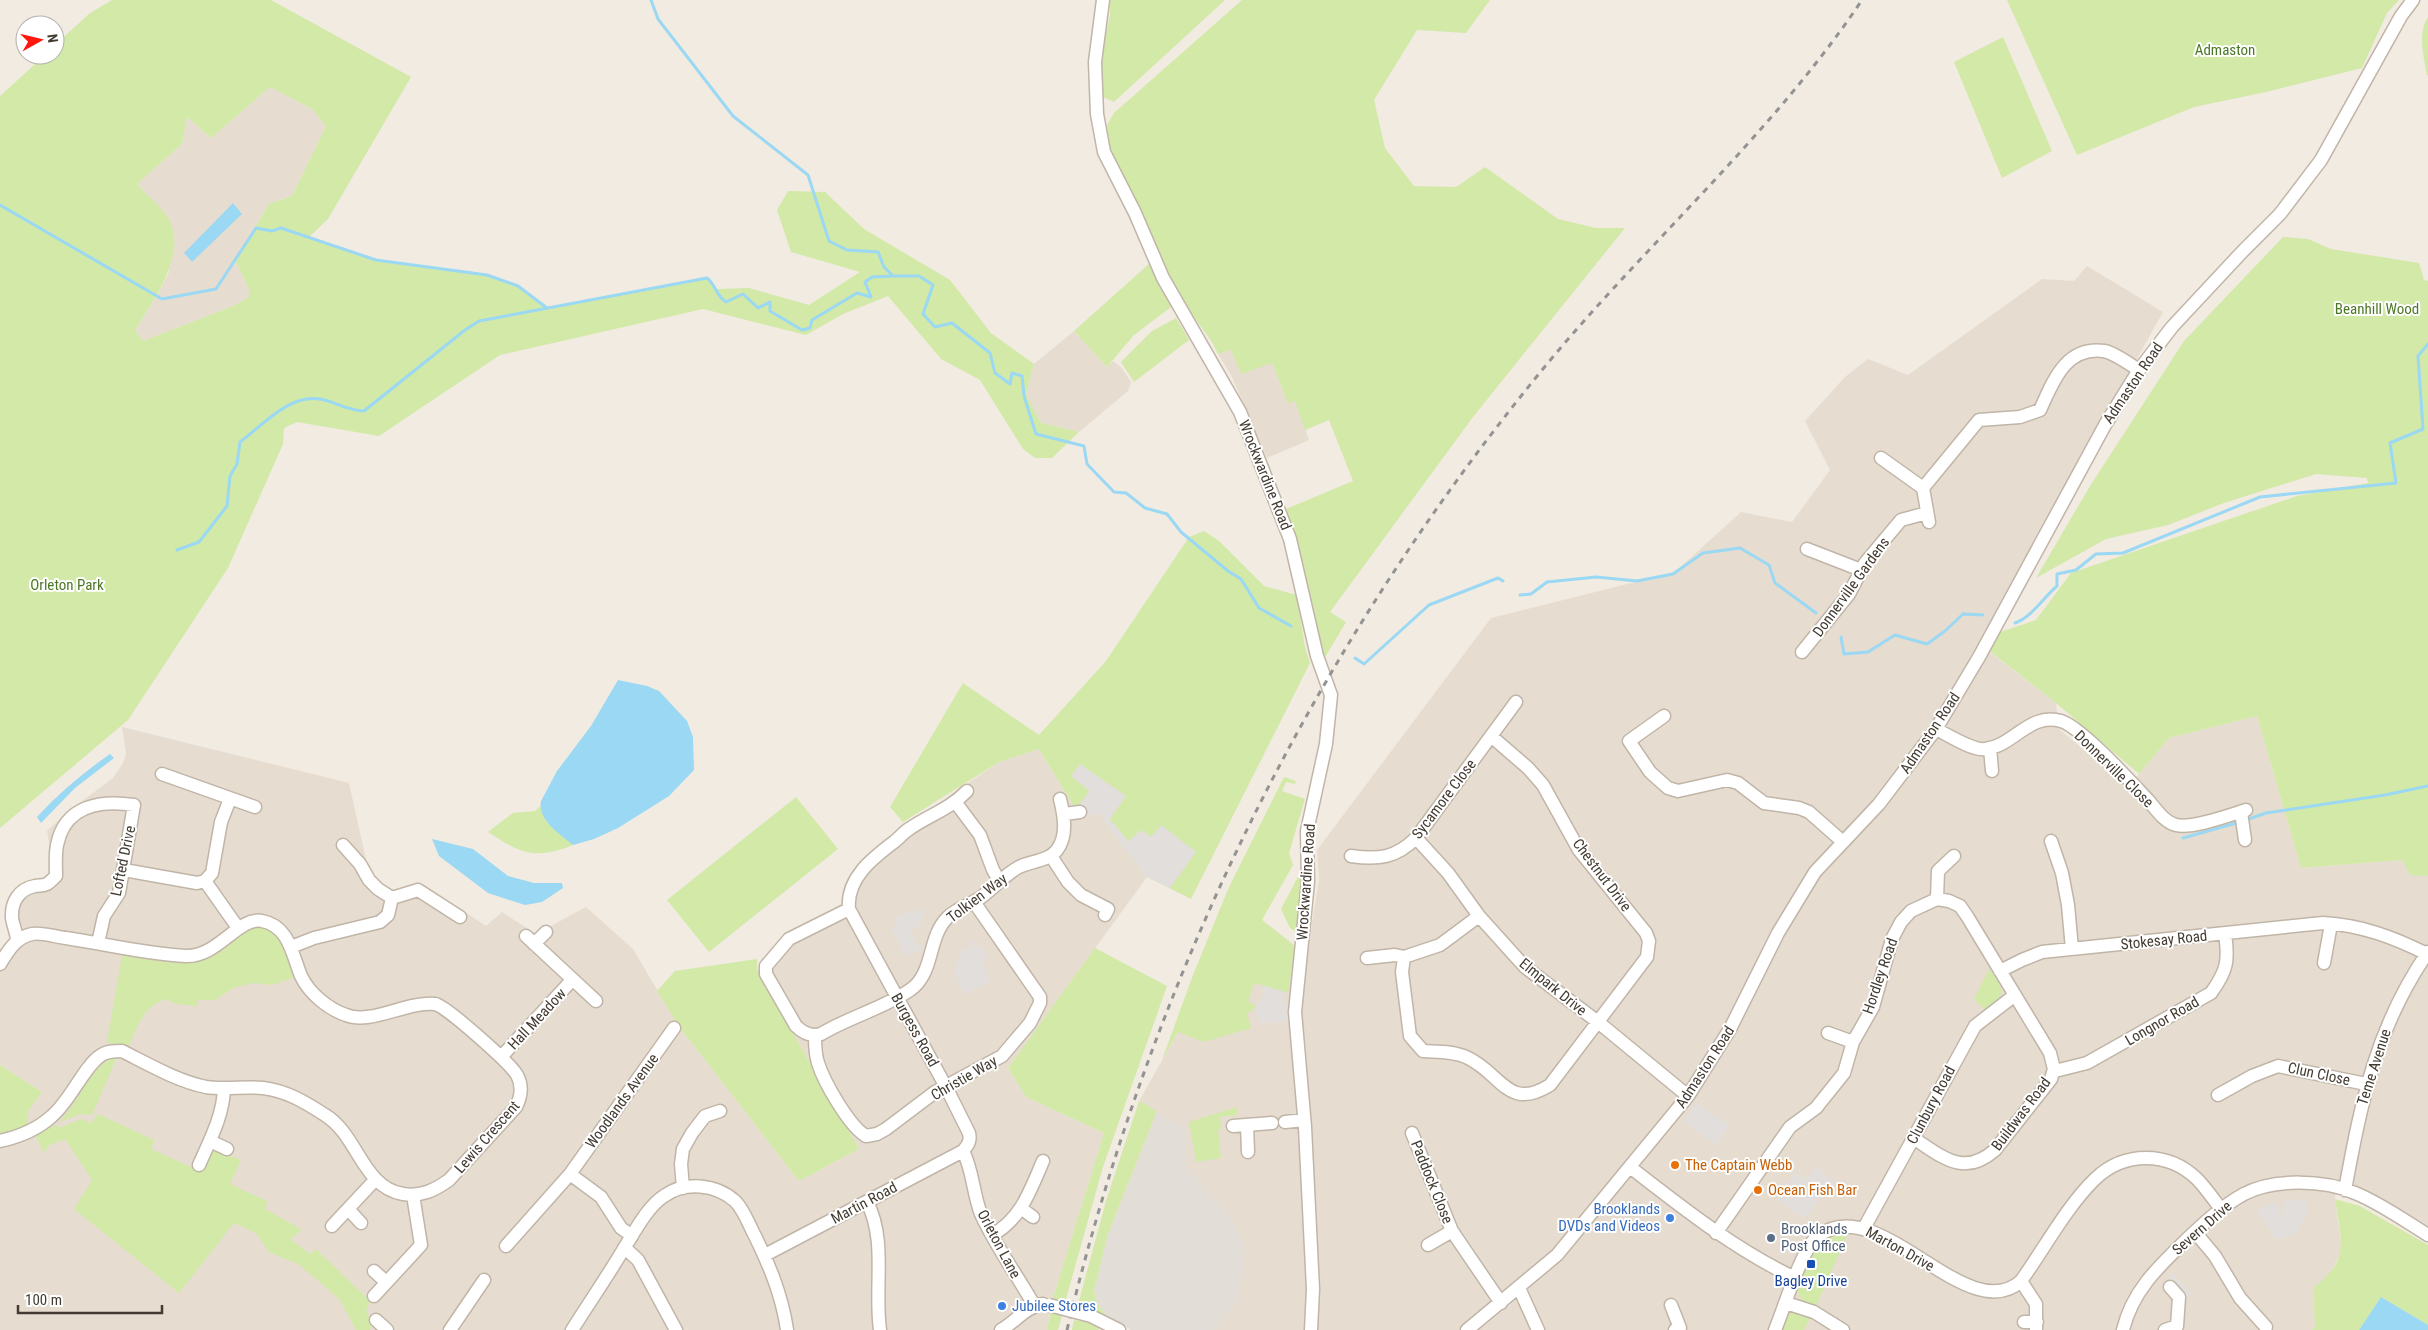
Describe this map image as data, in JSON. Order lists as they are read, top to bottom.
{
  "streets": {
    "street": [
      "Admaston Road",
      "Wrockwardine Road",
      "Donnerville Gardens",
      "Donnerville Close",
      "Sycamore Close",
      "Lofted Drive",
      "Chestnut Drive",
      "Tolkien Way",
      "Stokesay Road",
      "Hordley Road",
      "Elmpark Drive",
      "Hall Meadow",
      "Longnor Road",
      "Burgess Road",
      "Teme Avenue",
      "Clun Close",
      "Christie Way",
      "Woodlands Avenue",
      "Clunbury Road",
      "Buildwas Road",
      "Lewis Crescent",
      "Paddock Close",
      "Martin Road",
      "Severn Drive",
      "Orleton Lane",
      "Marton Drive"
    ]
  },
  "crossings": [
    ["Admaston Road", "Elmpark Drive"],
    ["Admaston Road", "Paddock Close"],
    ["Sycamore Close", "Chestnut Drive"],
    ["Sycamore Close", "Elmpark Drive"],
    ["Lofted Drive", "Lewis Crescent"],
    ["Chestnut Drive", "Elmpark Drive"],
    ["Tolkien Way", "Burgess Road"],
    ["Tolkien Way", "Christie Way"],
    ["Stokesay Road", "Longnor Road"],
    ["Stokesay Road", "Teme Avenue"],
    ["Stokesay Road", "Buildwas Road"],
    ["Hall Meadow", "Lewis Crescent"],
    ["Longnor Road", "Buildwas Road"],
    ["Burgess Road", "Christie Way"],
    ["Burgess Road", "Martin Road"],
    ["Burgess Road", "Orleton Lane"],
    ["Teme Avenue", "Clun Close"],
    ["Teme Avenue", "Severn Drive"],
    ["Clunbury Road", "Buildwas Road"],
    ["Clunbury Road", "Marton Drive"],
    ["Martin Road", "Orleton Lane"]
  ],
  "parks": ["Admaston", "Beanhill Wood", "Orleton Park"],
  "places": {
    "other": [
      "The Captain Webb",
      "Ocean Fish Bar",
      "Brooklands DVDs and Videos",
      "Brooklands Post Office",
      "Jubilee Stores"
    ],
    "transit": ["Bagley Drive"]
  },
  "scale_bar": "100 m",
  "north": "right"
}
